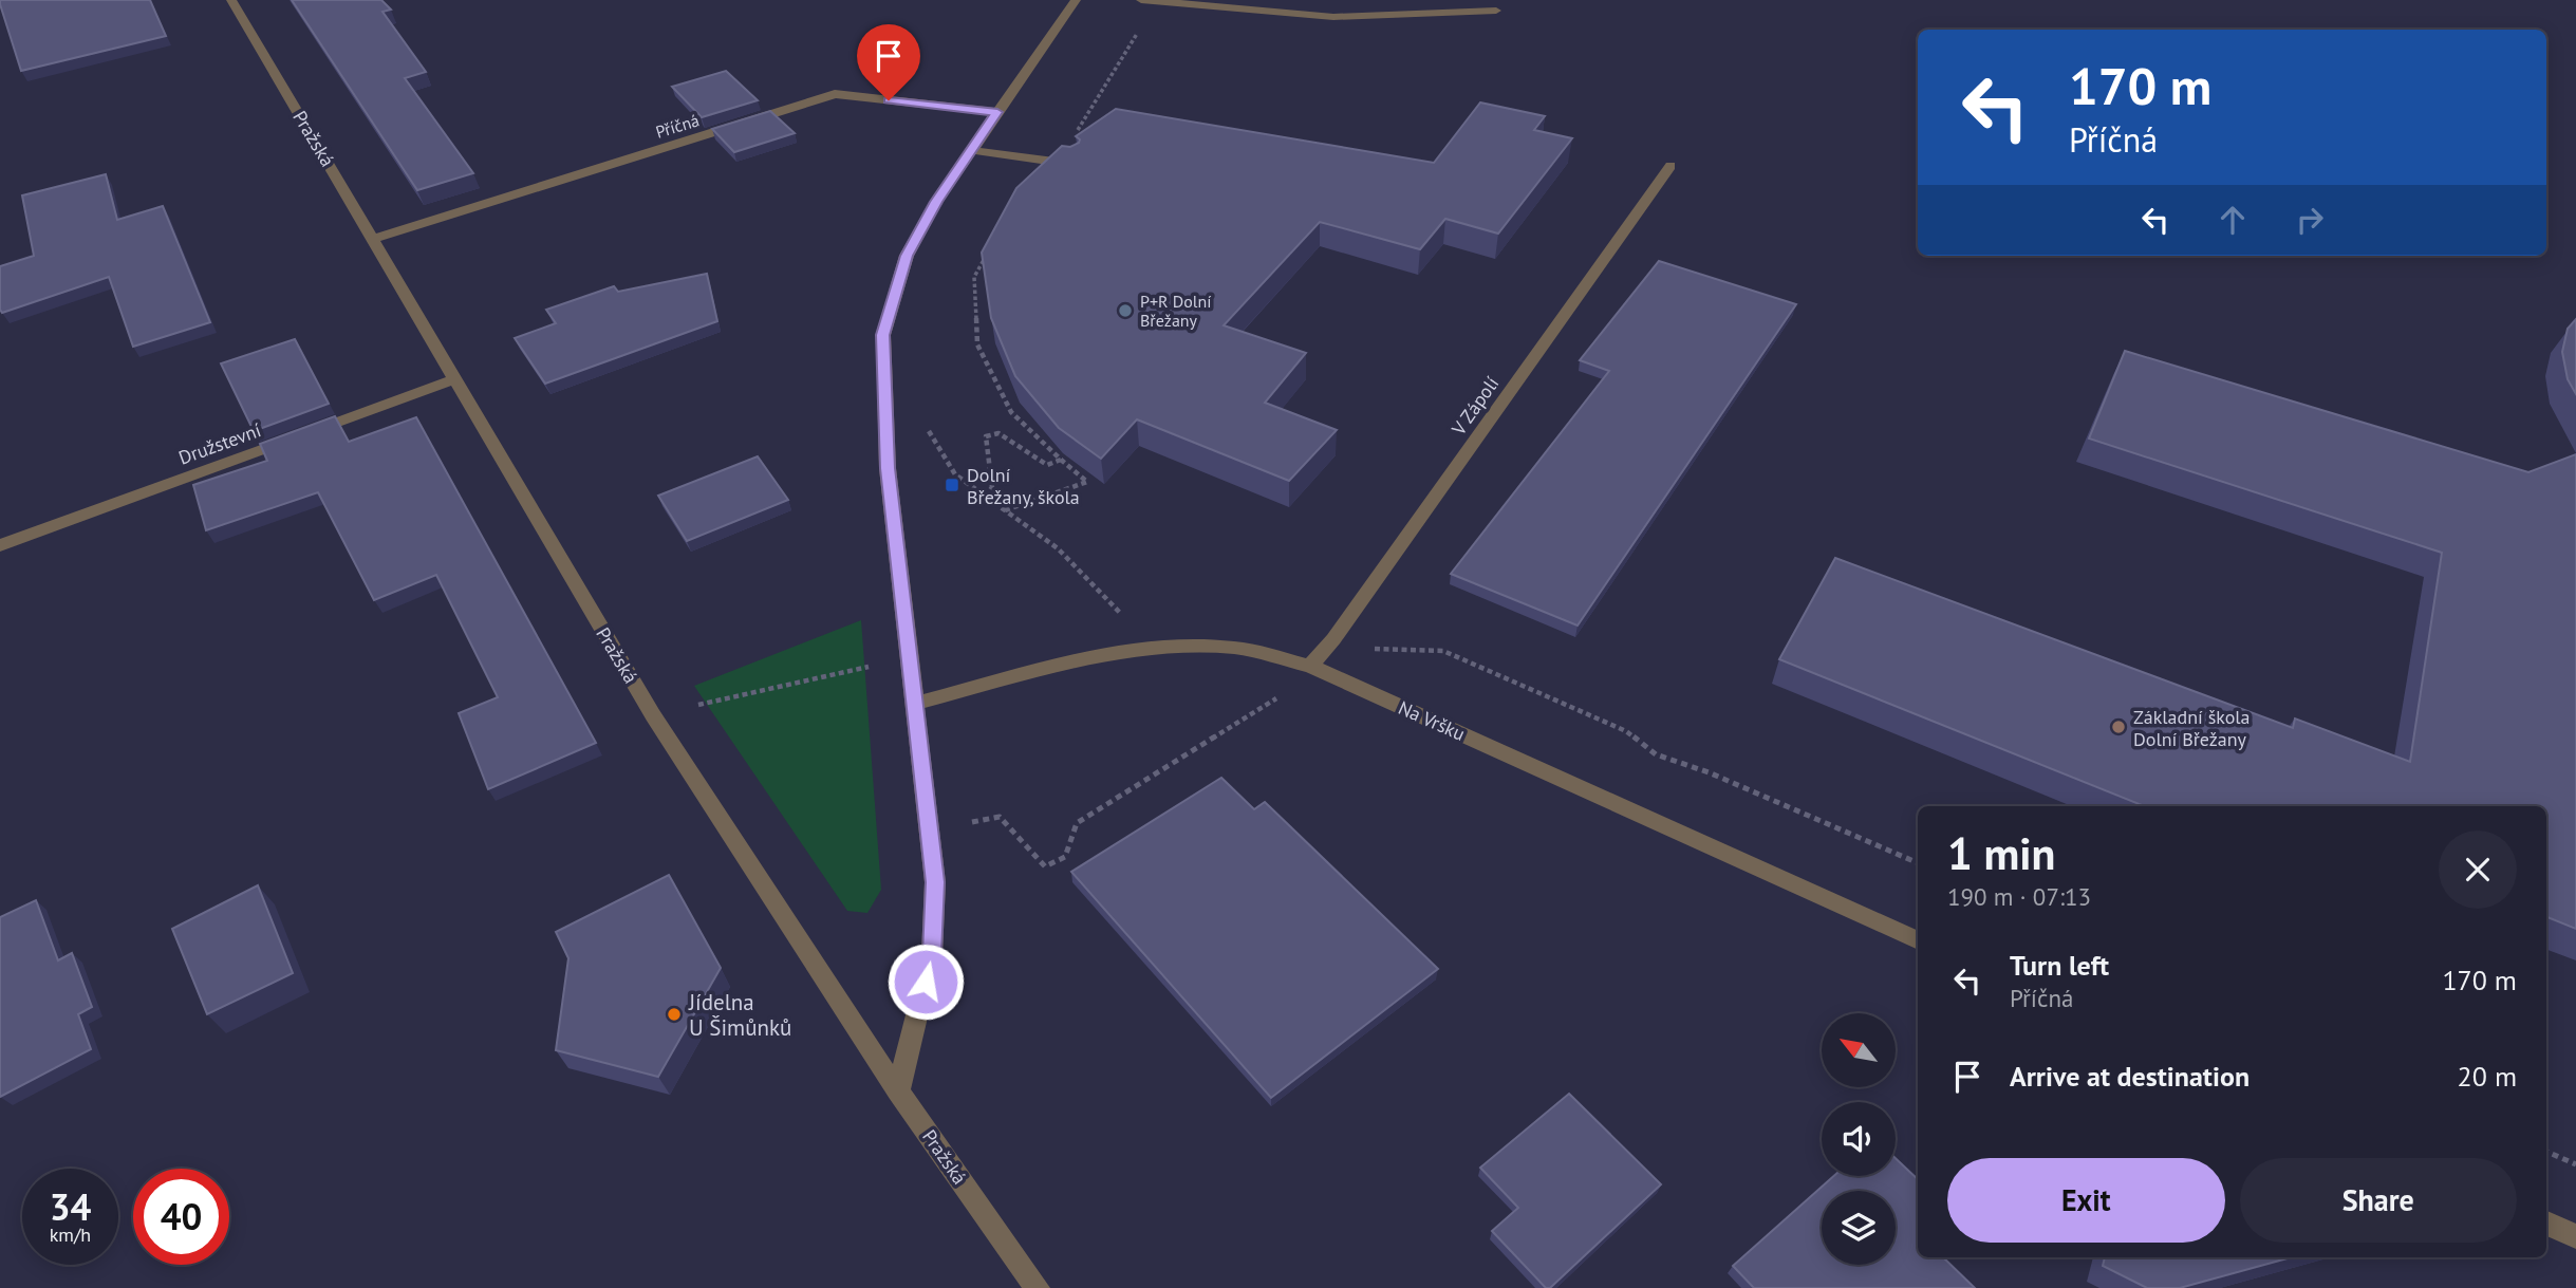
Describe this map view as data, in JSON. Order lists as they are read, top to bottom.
{
  "streets": {
    "street": [
      "Příčná",
      "Pražská",
      "V Zápolí",
      "Družstevní",
      "Na Vršku"
    ]
  },
  "crossings": [
    ["Příčná", "Pražská"],
    ["Pražská", "Družstevní"],
    ["V Zápolí", "Na Vršku"]
  ],
  "places": {
    "other": ["P+R Dolní Břežany", "Základní škola Dolní Břežany", "Jídelna U Šimůnků"],
    "transit": ["Dolní Břežany, škola"]
  },
  "north": "top left",
  "page": {
    "turn": ["170 m", "Příčná"],
    "heading": ["1 min", "190 m · 07:13"],
    "list": [
      {
        "name": "Turn left",
        "note": "Příčná",
        "value": "170 m"
      },
      {
        "name": "Arrive at destination",
        "value": "20 m"
      }
    ],
    "buttons": ["Exit", "Share"],
    "speed": "34 km/h",
    "limit": "40"
  }
}
